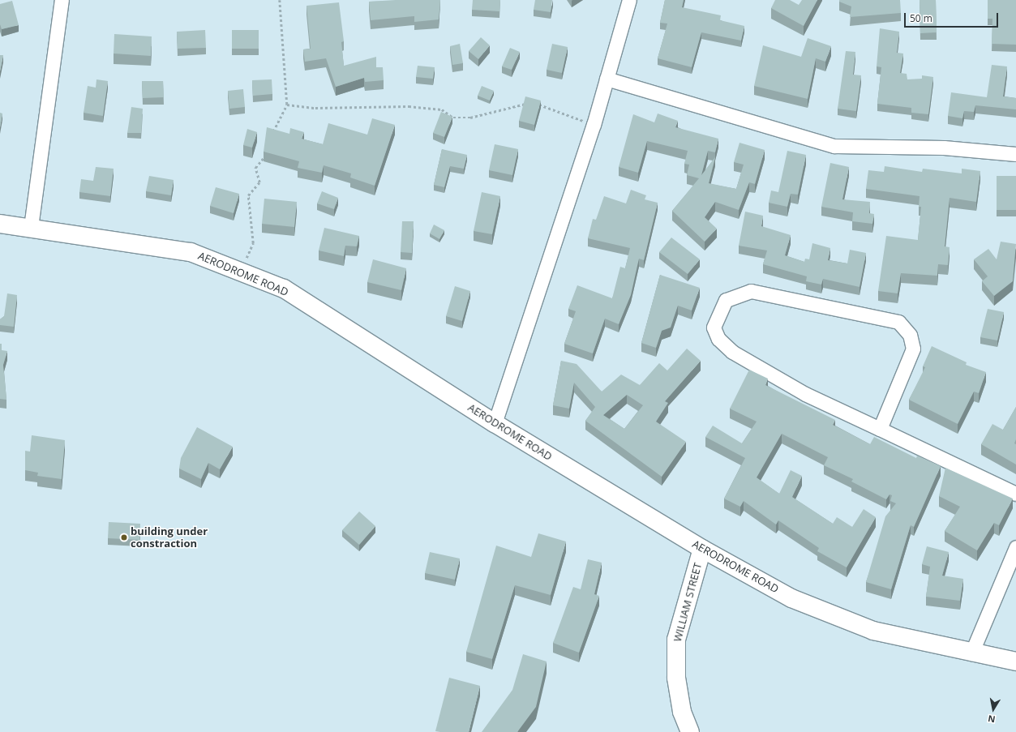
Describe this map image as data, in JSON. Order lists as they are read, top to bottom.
{
  "streets": {
    "street": ["AERODROME ROAD", "WILLIAM STREET"]
  },
  "crossings": [
    ["AERODROME ROAD", "WILLIAM STREET"]
  ],
  "places": ["building under constraction"],
  "scale_bar": "50 m",
  "north": "bottom"
}
